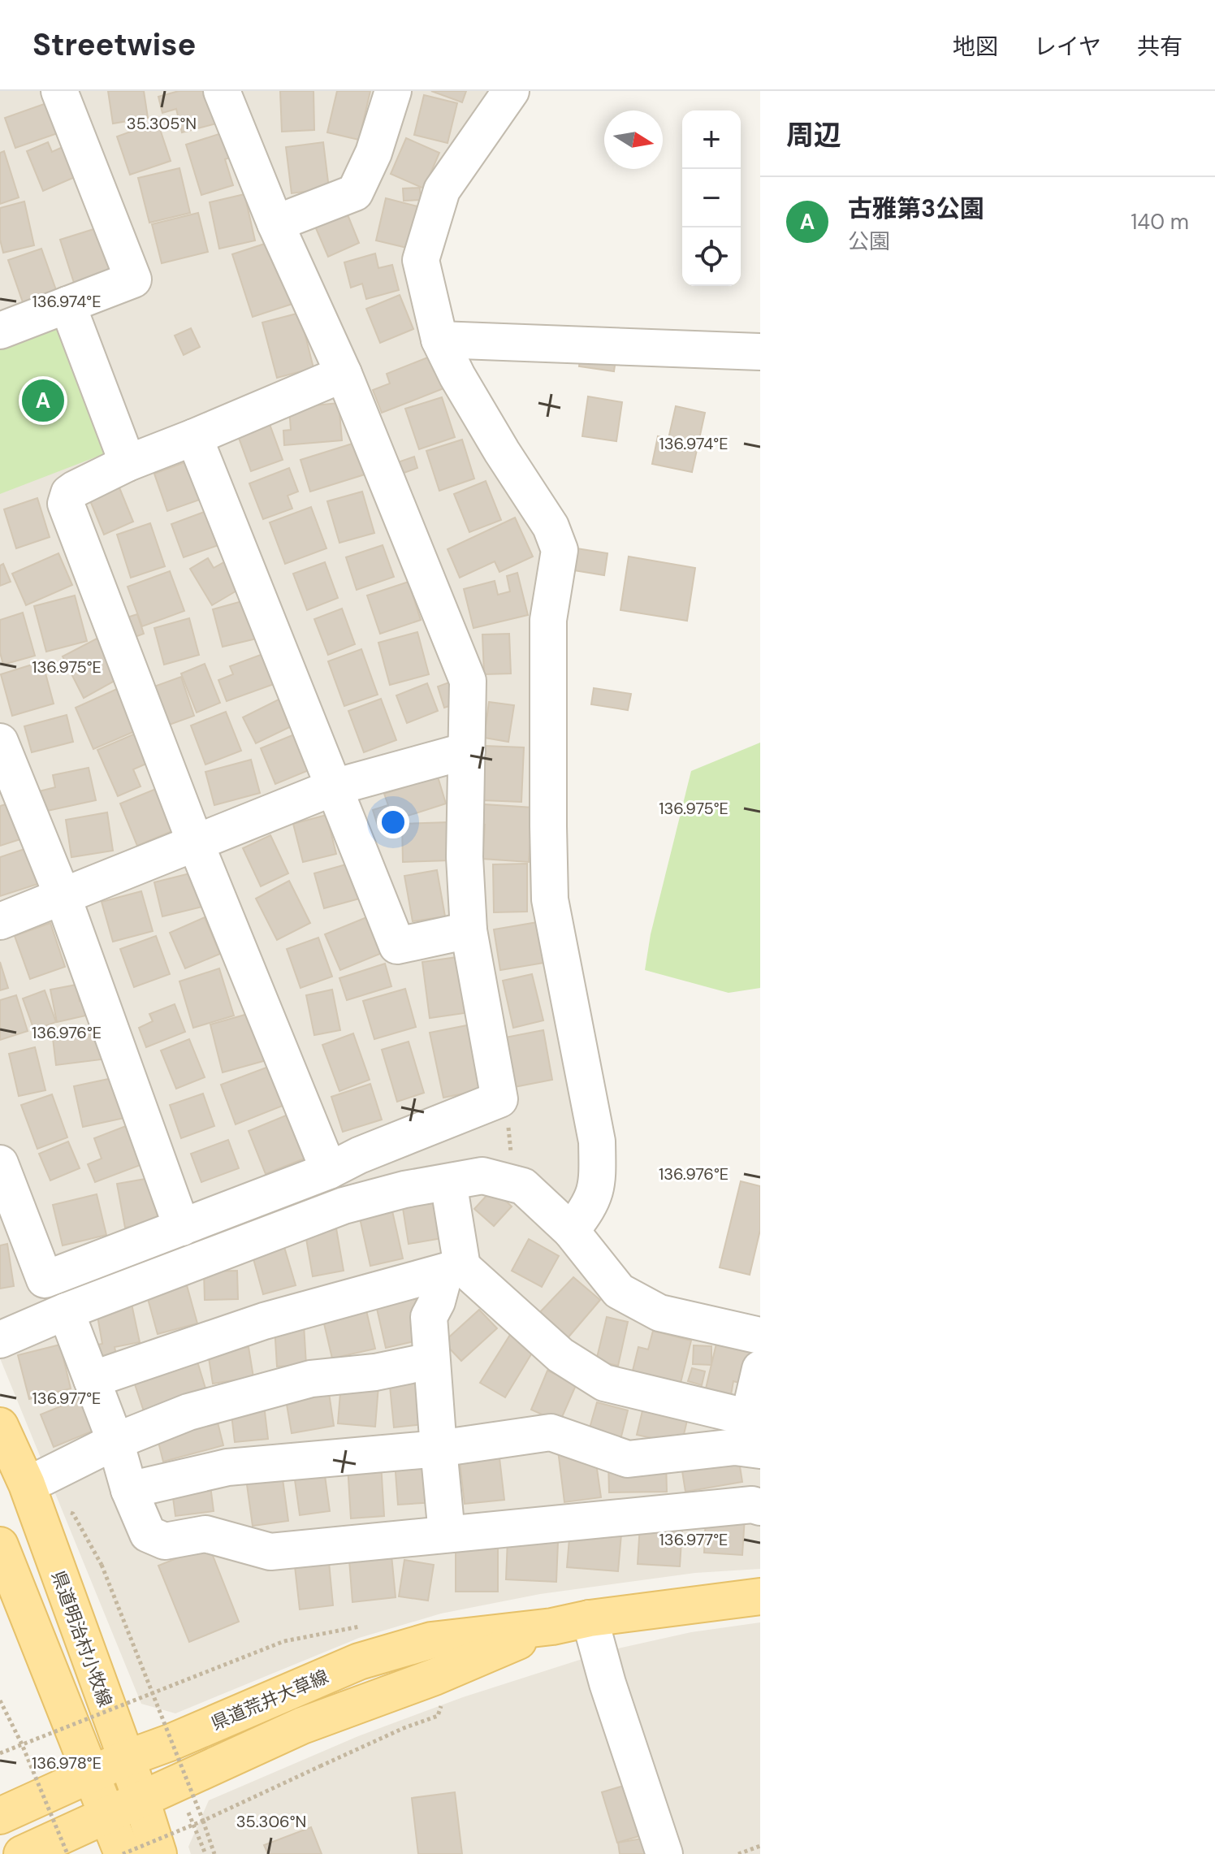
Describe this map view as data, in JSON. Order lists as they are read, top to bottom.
{
  "streets": {
    "main road": ["県道明治村小牧線", "県道荒井大草線"]
  },
  "crossings": [
    ["県道明治村小牧線", "県道荒井大草線"]
  ],
  "north": "right",
  "page": {
    "header": "Streetwise",
    "nav": ["地図", "レイヤ", "共有"],
    "heading": "周辺",
    "map_buttons": ["+", "−"],
    "list": [
      {
        "mark": "A",
        "name": "古雅第3公園",
        "note": "公園",
        "value": "140 m"
      }
    ],
    "pins": "A"
  },
  "coordinates": [
    "35.305°N",
    "136.974°E",
    "136.975°E",
    "136.976°E",
    "136.977°E",
    "136.978°E",
    "35.306°N"
  ]
}
